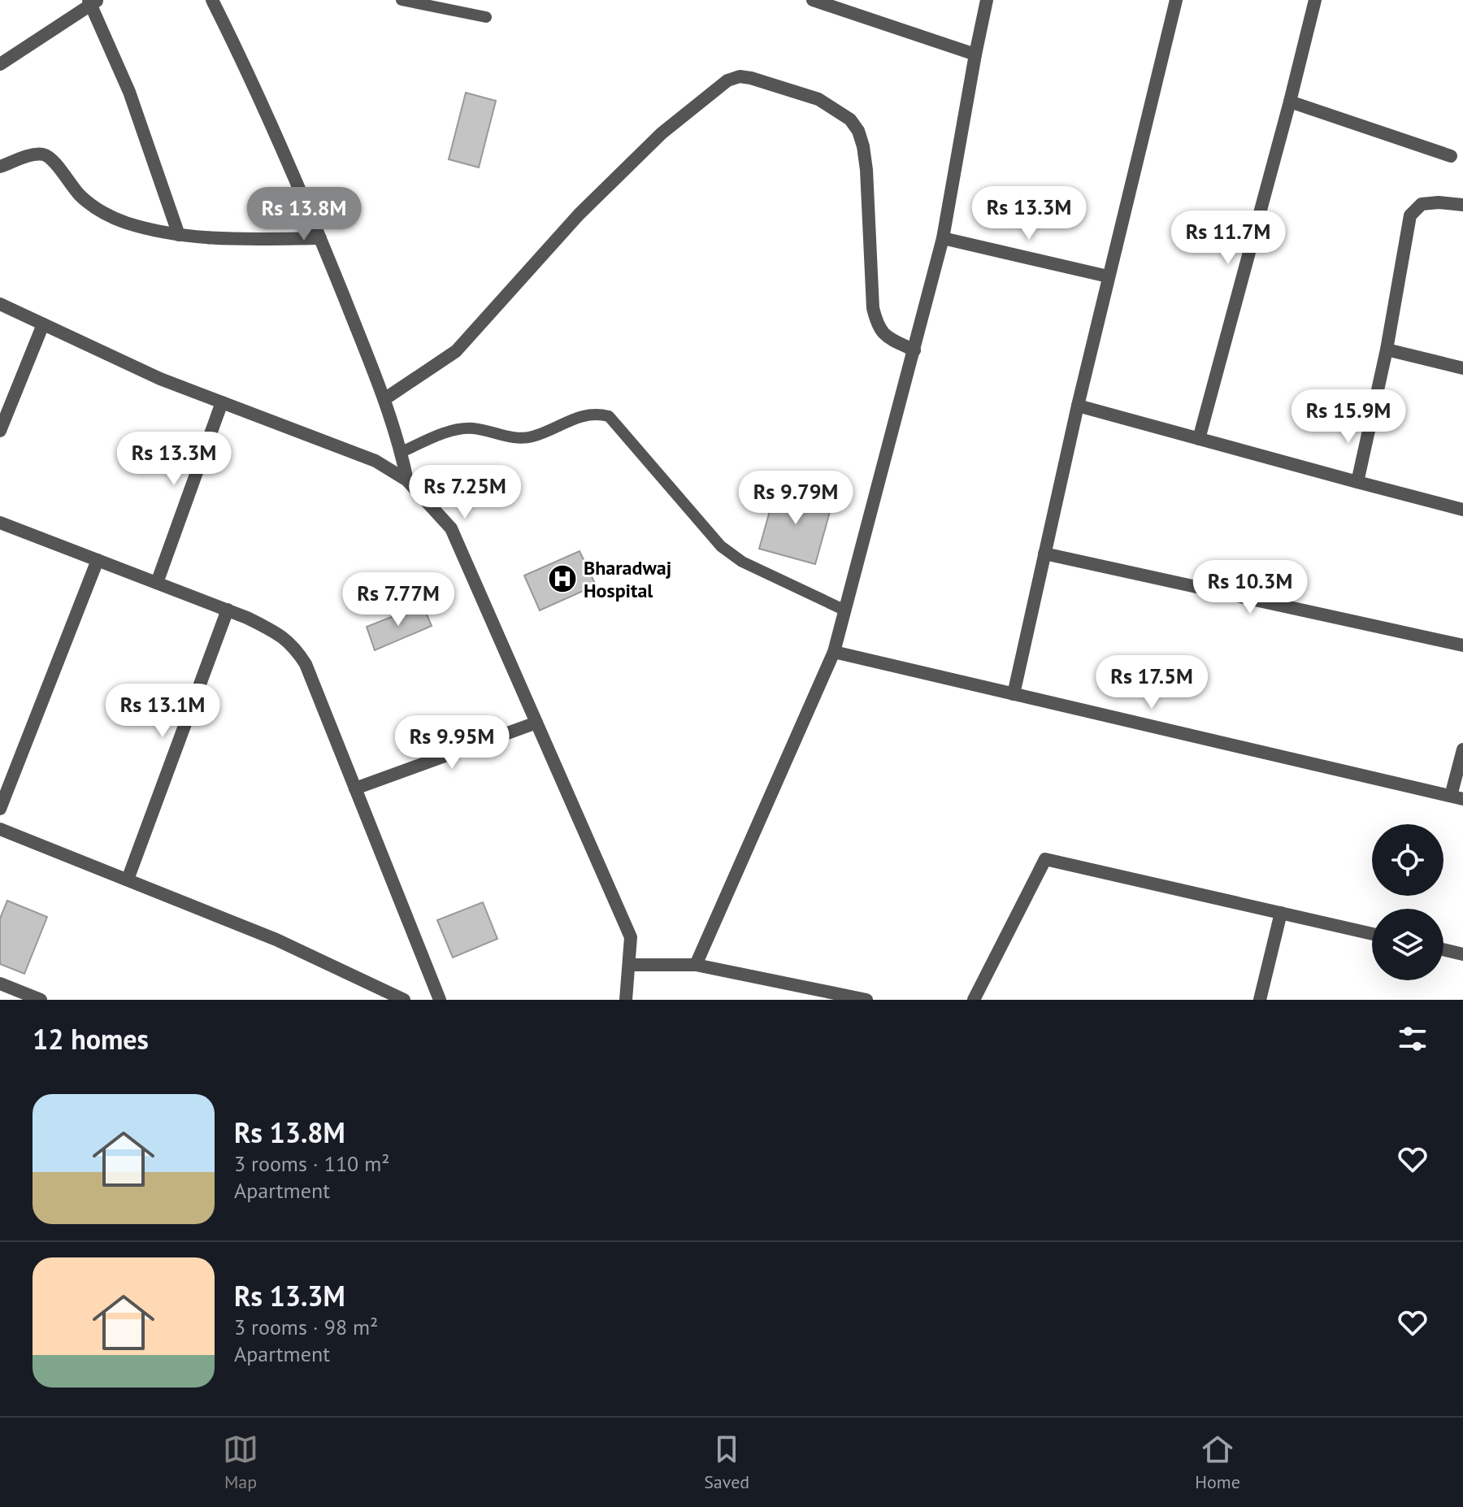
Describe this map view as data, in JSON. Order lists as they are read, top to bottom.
{
  "places": {
    "hospital": ["Bharadwaj Hospital"]
  },
  "page": {
    "price": [
      "Rs 13.3M",
      "Rs 13.8M",
      "Rs 11.7M",
      "Rs 15.9M",
      "Rs 13.3M",
      "Rs 7.25M",
      "Rs 9.79M",
      "Rs 10.3M",
      "Rs 7.77M",
      "Rs 17.5M",
      "Rs 13.1M",
      "Rs 9.95M"
    ],
    "heading": "12 homes",
    "list": [
      {
        "name": "Rs 13.8M",
        "note": "3 rooms · 110 m² · Apartment"
      },
      {
        "name": "Rs 13.3M",
        "note": "3 rooms · 98 m² · Apartment"
      }
    ],
    "tabs": ["Map", "Saved", "Home"]
  }
}
